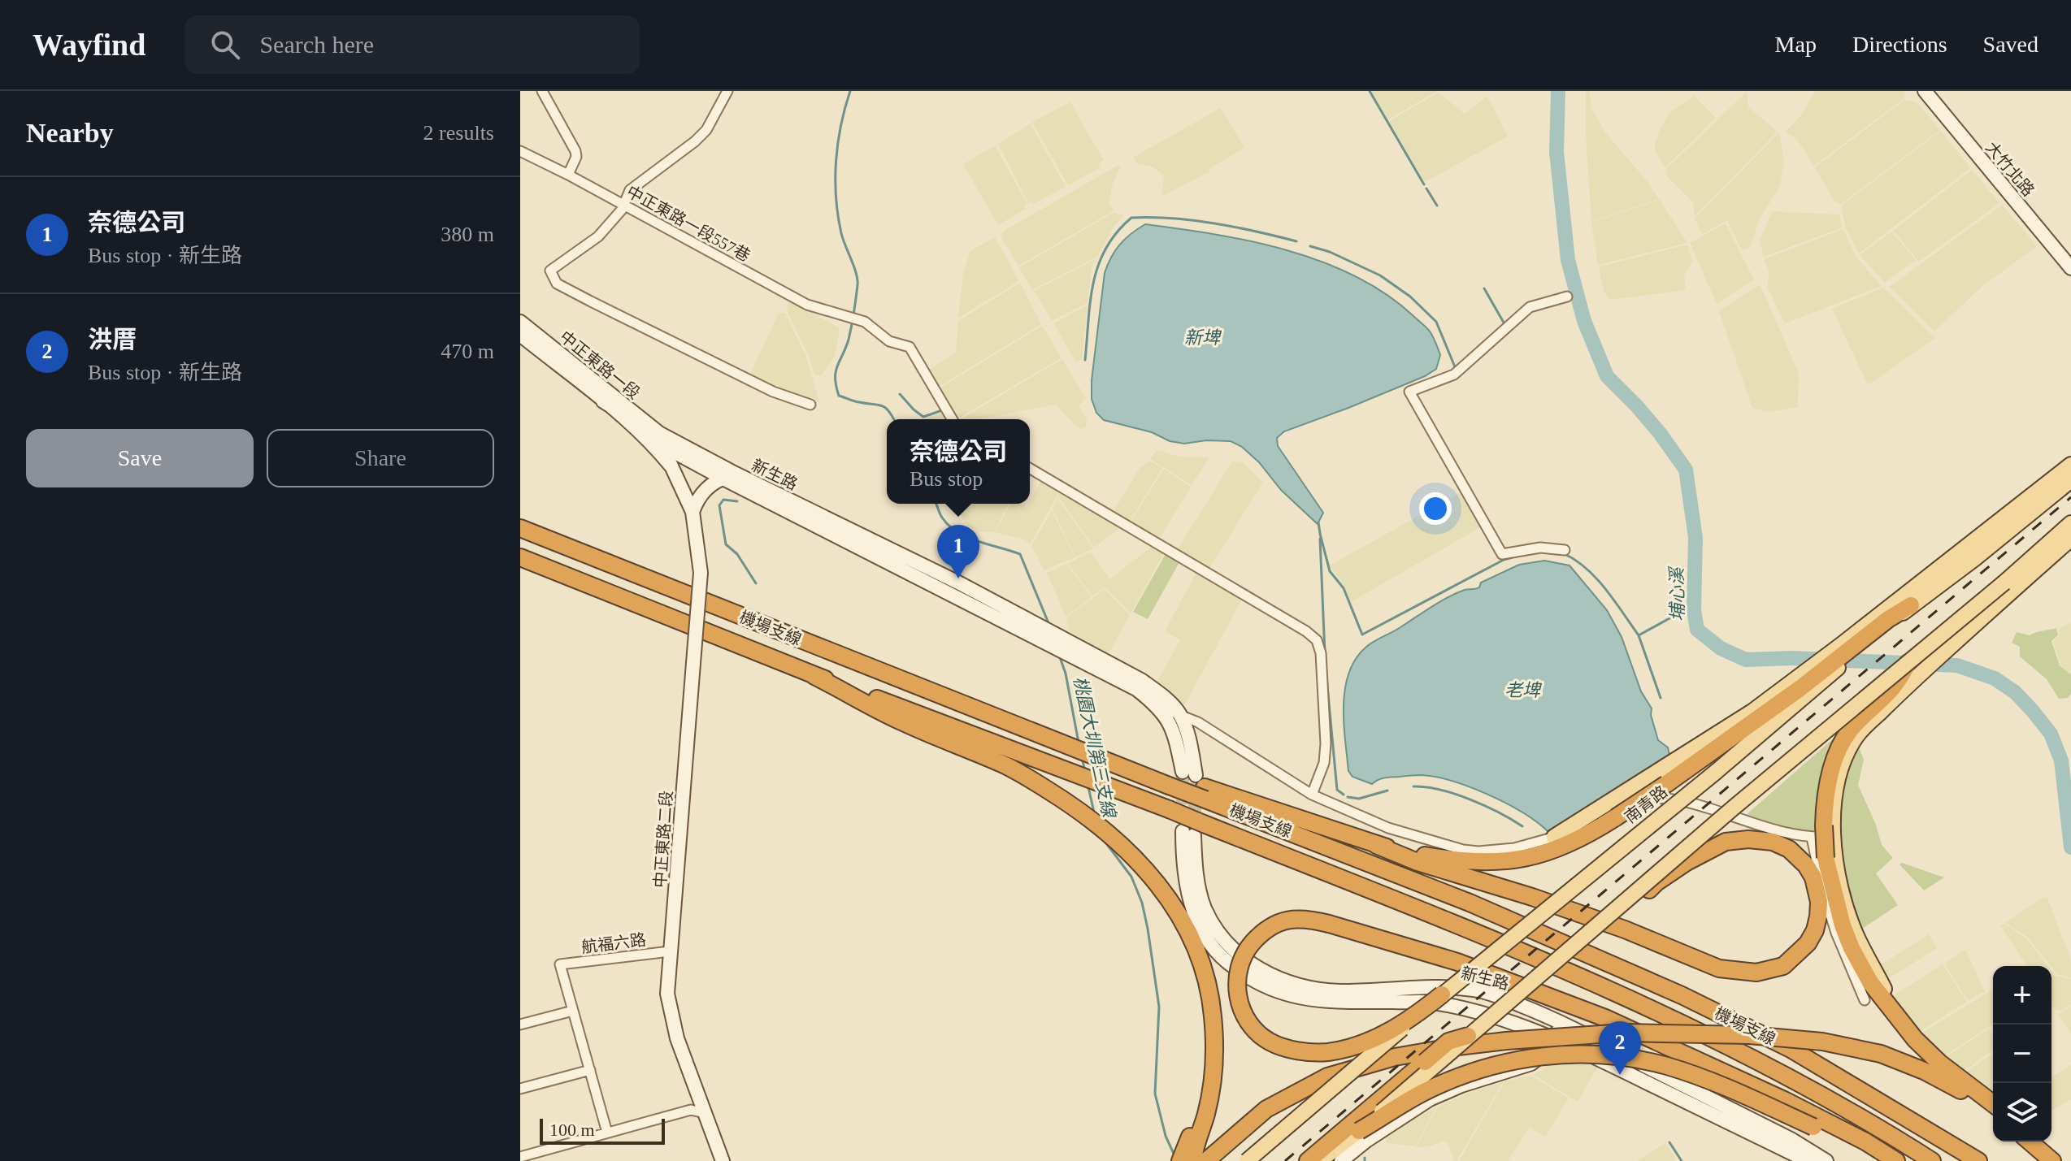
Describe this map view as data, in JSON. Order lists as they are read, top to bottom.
{
  "streets": {
    "highway": ["機場支線"],
    "main road": [
      "大竹北路",
      "中正東路一段",
      "新生路",
      "南青路",
      "中正東路二段"
    ],
    "street": ["中正東路一段557巷", "航福六路"]
  },
  "crossings": [
    ["中正東路一段", "新生路"],
    ["中正東路一段", "中正東路二段"],
    ["新生路", "機場支線"],
    ["中正東路二段", "航福六路"]
  ],
  "water": [
    "新埤",
    "埔心溪",
    "老埤",
    "桃園大圳第三支線"
  ],
  "scale_bar": "100 m",
  "page": {
    "header": "Wayfind",
    "search": "Search here",
    "nav": ["Map", "Directions", "Saved"],
    "heading": ["Nearby", "2 results"],
    "list": [
      {
        "mark": "1",
        "name": "奈德公司",
        "note": "Bus stop · 新生路",
        "value": "380 m"
      },
      {
        "mark": "2",
        "name": "洪厝",
        "note": "Bus stop · 新生路",
        "value": "470 m"
      }
    ],
    "buttons": ["Save", "Share"],
    "popup": ["奈德公司", "Bus stop"],
    "pins": ["1", "2"],
    "map_buttons": ["+", "−"],
    "scale": "100 m"
  }
}
